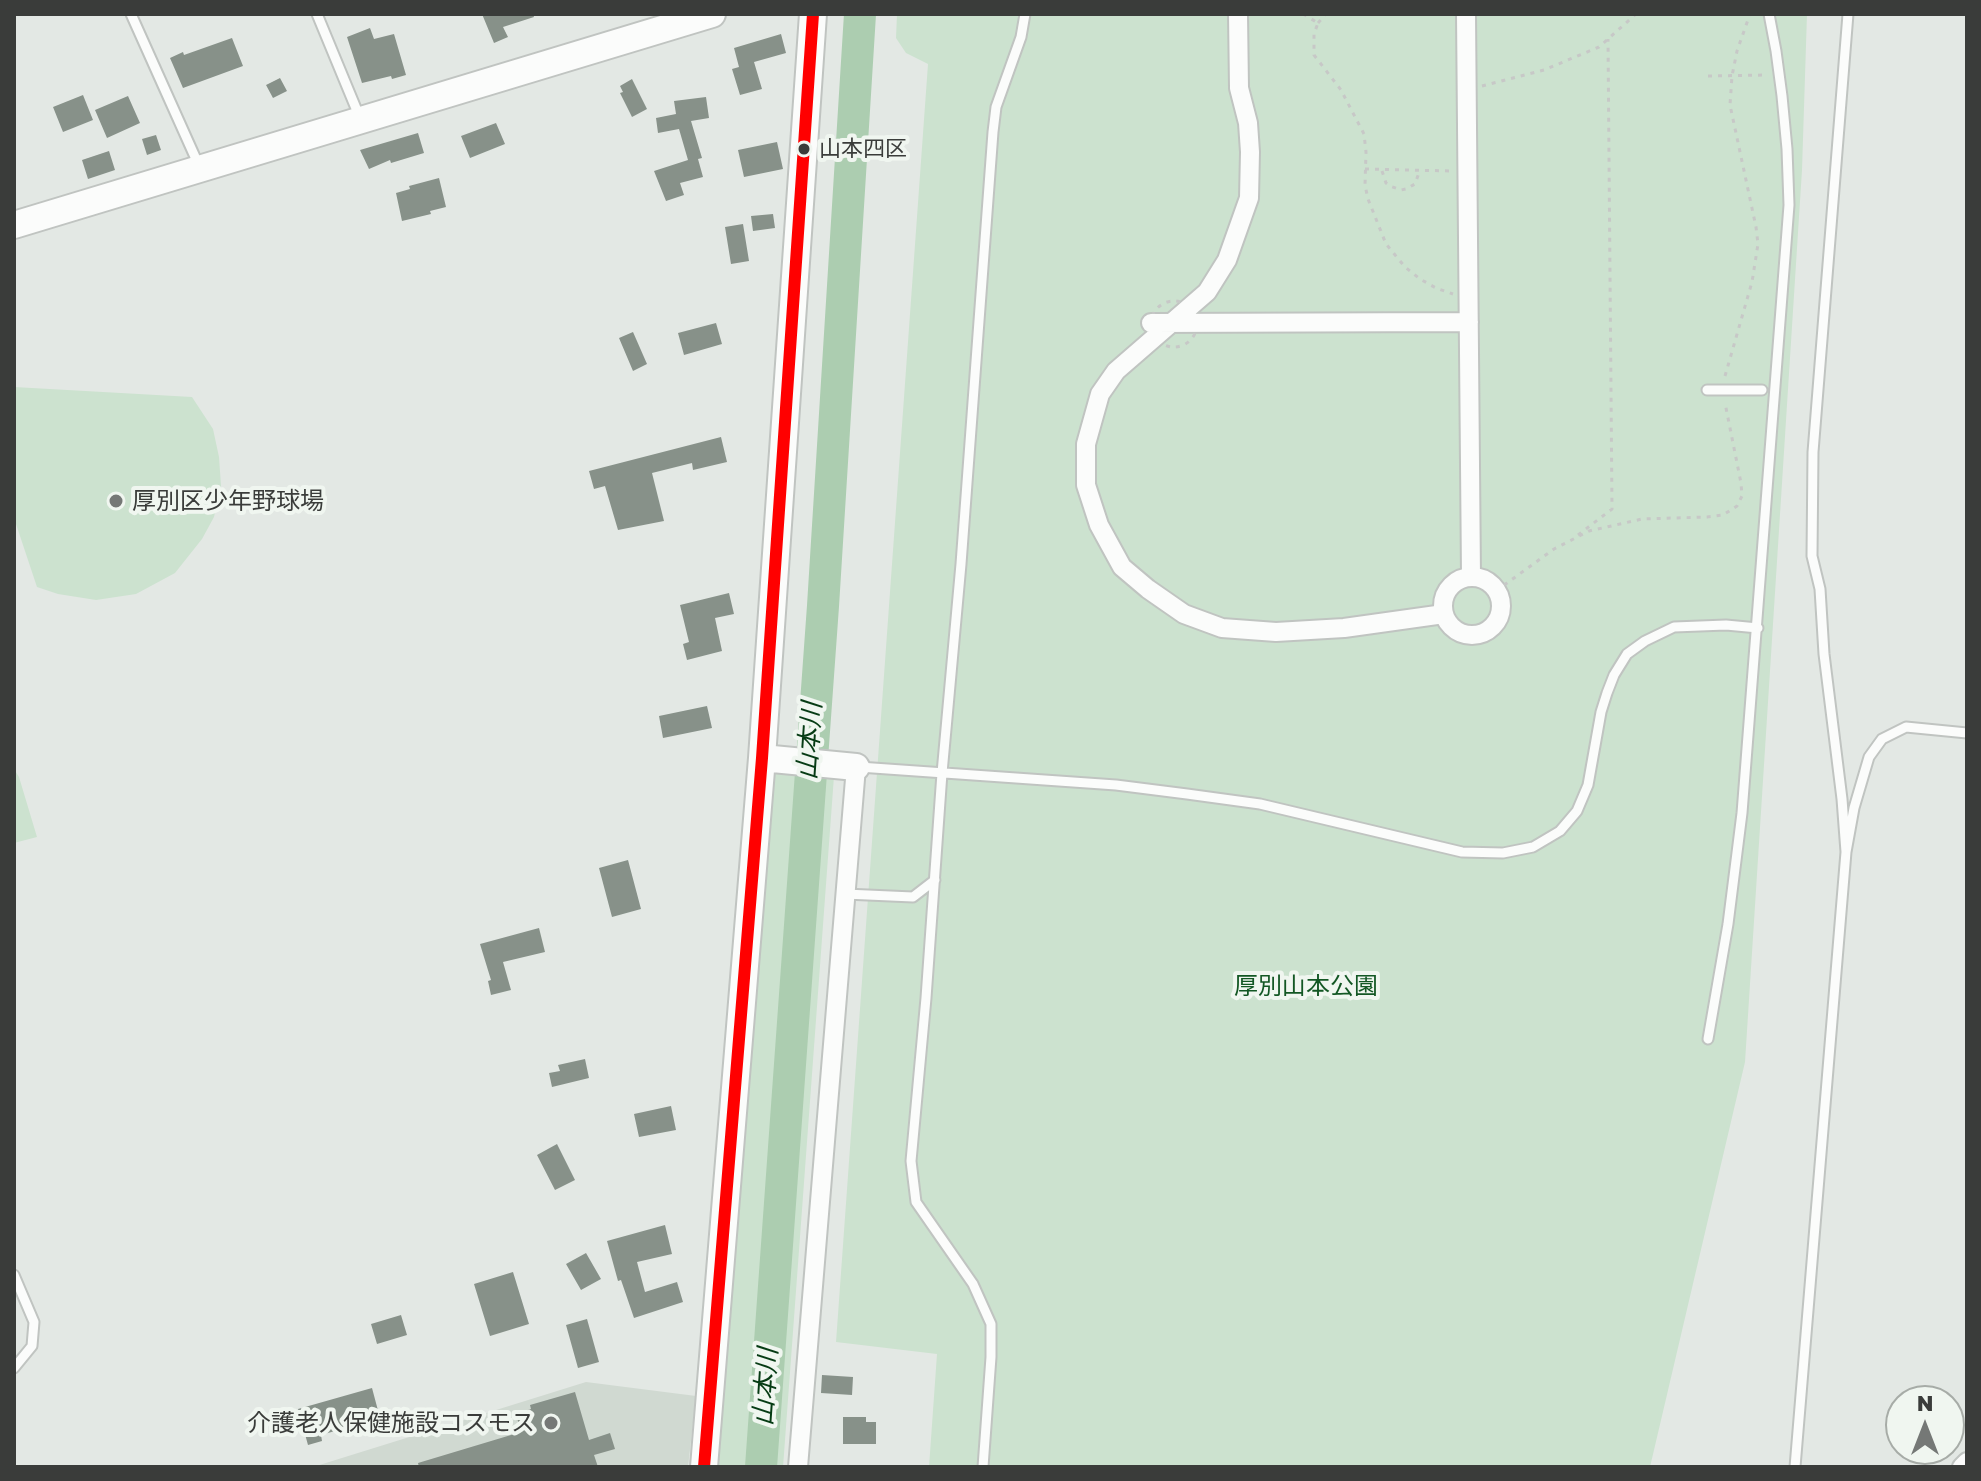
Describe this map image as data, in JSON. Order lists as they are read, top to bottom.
{
  "water": ["山本川"],
  "parks": ["厚別山本公園"],
  "places": ["山本四区", "厚別区少年野球場", "介護老人保健施設コスモス"],
  "north": "top"
}
